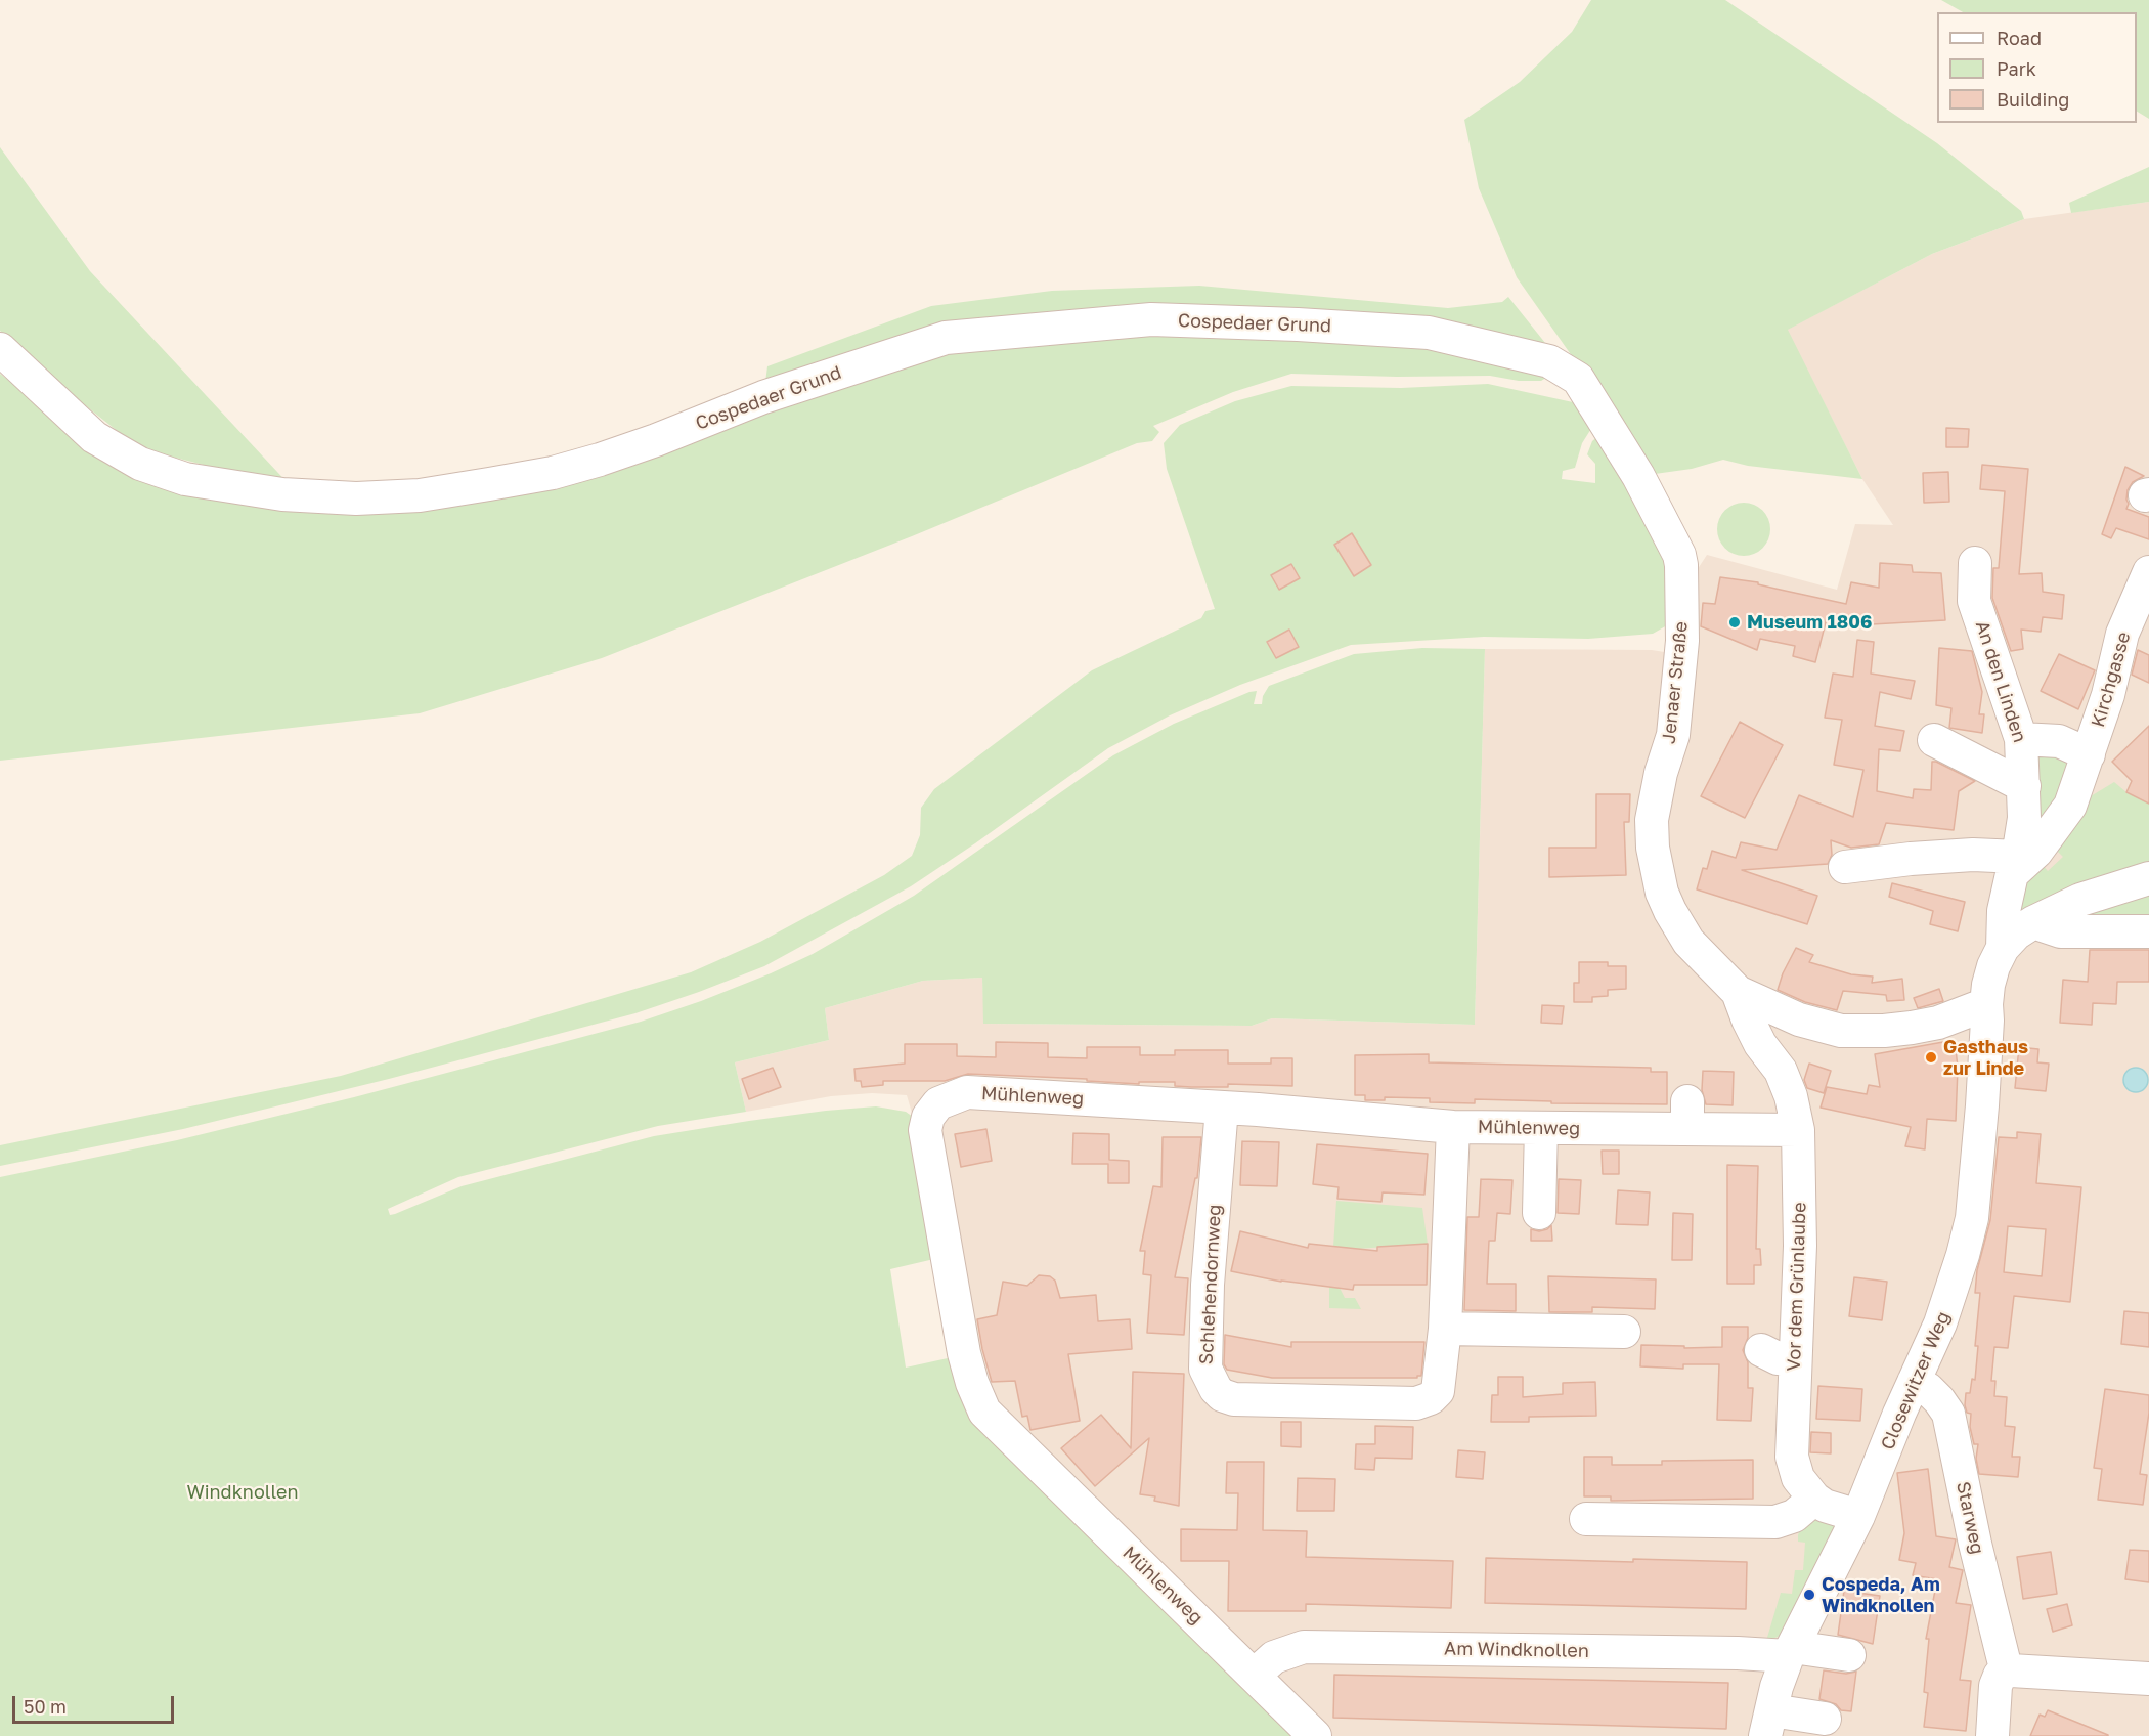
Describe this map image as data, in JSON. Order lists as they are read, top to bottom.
{
  "streets": {
    "street": [
      "Cospedaer Grund",
      "Kirchgasse",
      "An den Linden",
      "Jenaer Straße",
      "Mühlenweg",
      "Schlehendornweg",
      "Vor dem Grünlaube",
      "Closewitzer Weg",
      "Starweg",
      "Am Windknollen"
    ]
  },
  "crossings": [
    ["Cospedaer Grund", "Jenaer Straße"],
    ["Kirchgasse", "An den Linden"],
    ["Jenaer Straße", "Vor dem Grünlaube"],
    ["Jenaer Straße", "Closewitzer Weg"],
    ["Mühlenweg", "Schlehendornweg"],
    ["Mühlenweg", "Vor dem Grünlaube"],
    ["Mühlenweg", "Am Windknollen"],
    ["Closewitzer Weg", "Starweg"],
    ["Closewitzer Weg", "Am Windknollen"]
  ],
  "parks": ["Windknollen"],
  "places": ["Museum 1806", "Gasthaus zur Linde", "Cospeda, Am Windknollen"],
  "legend": ["Road", "Park", "Building"],
  "scale_bar": "50 m"
}
